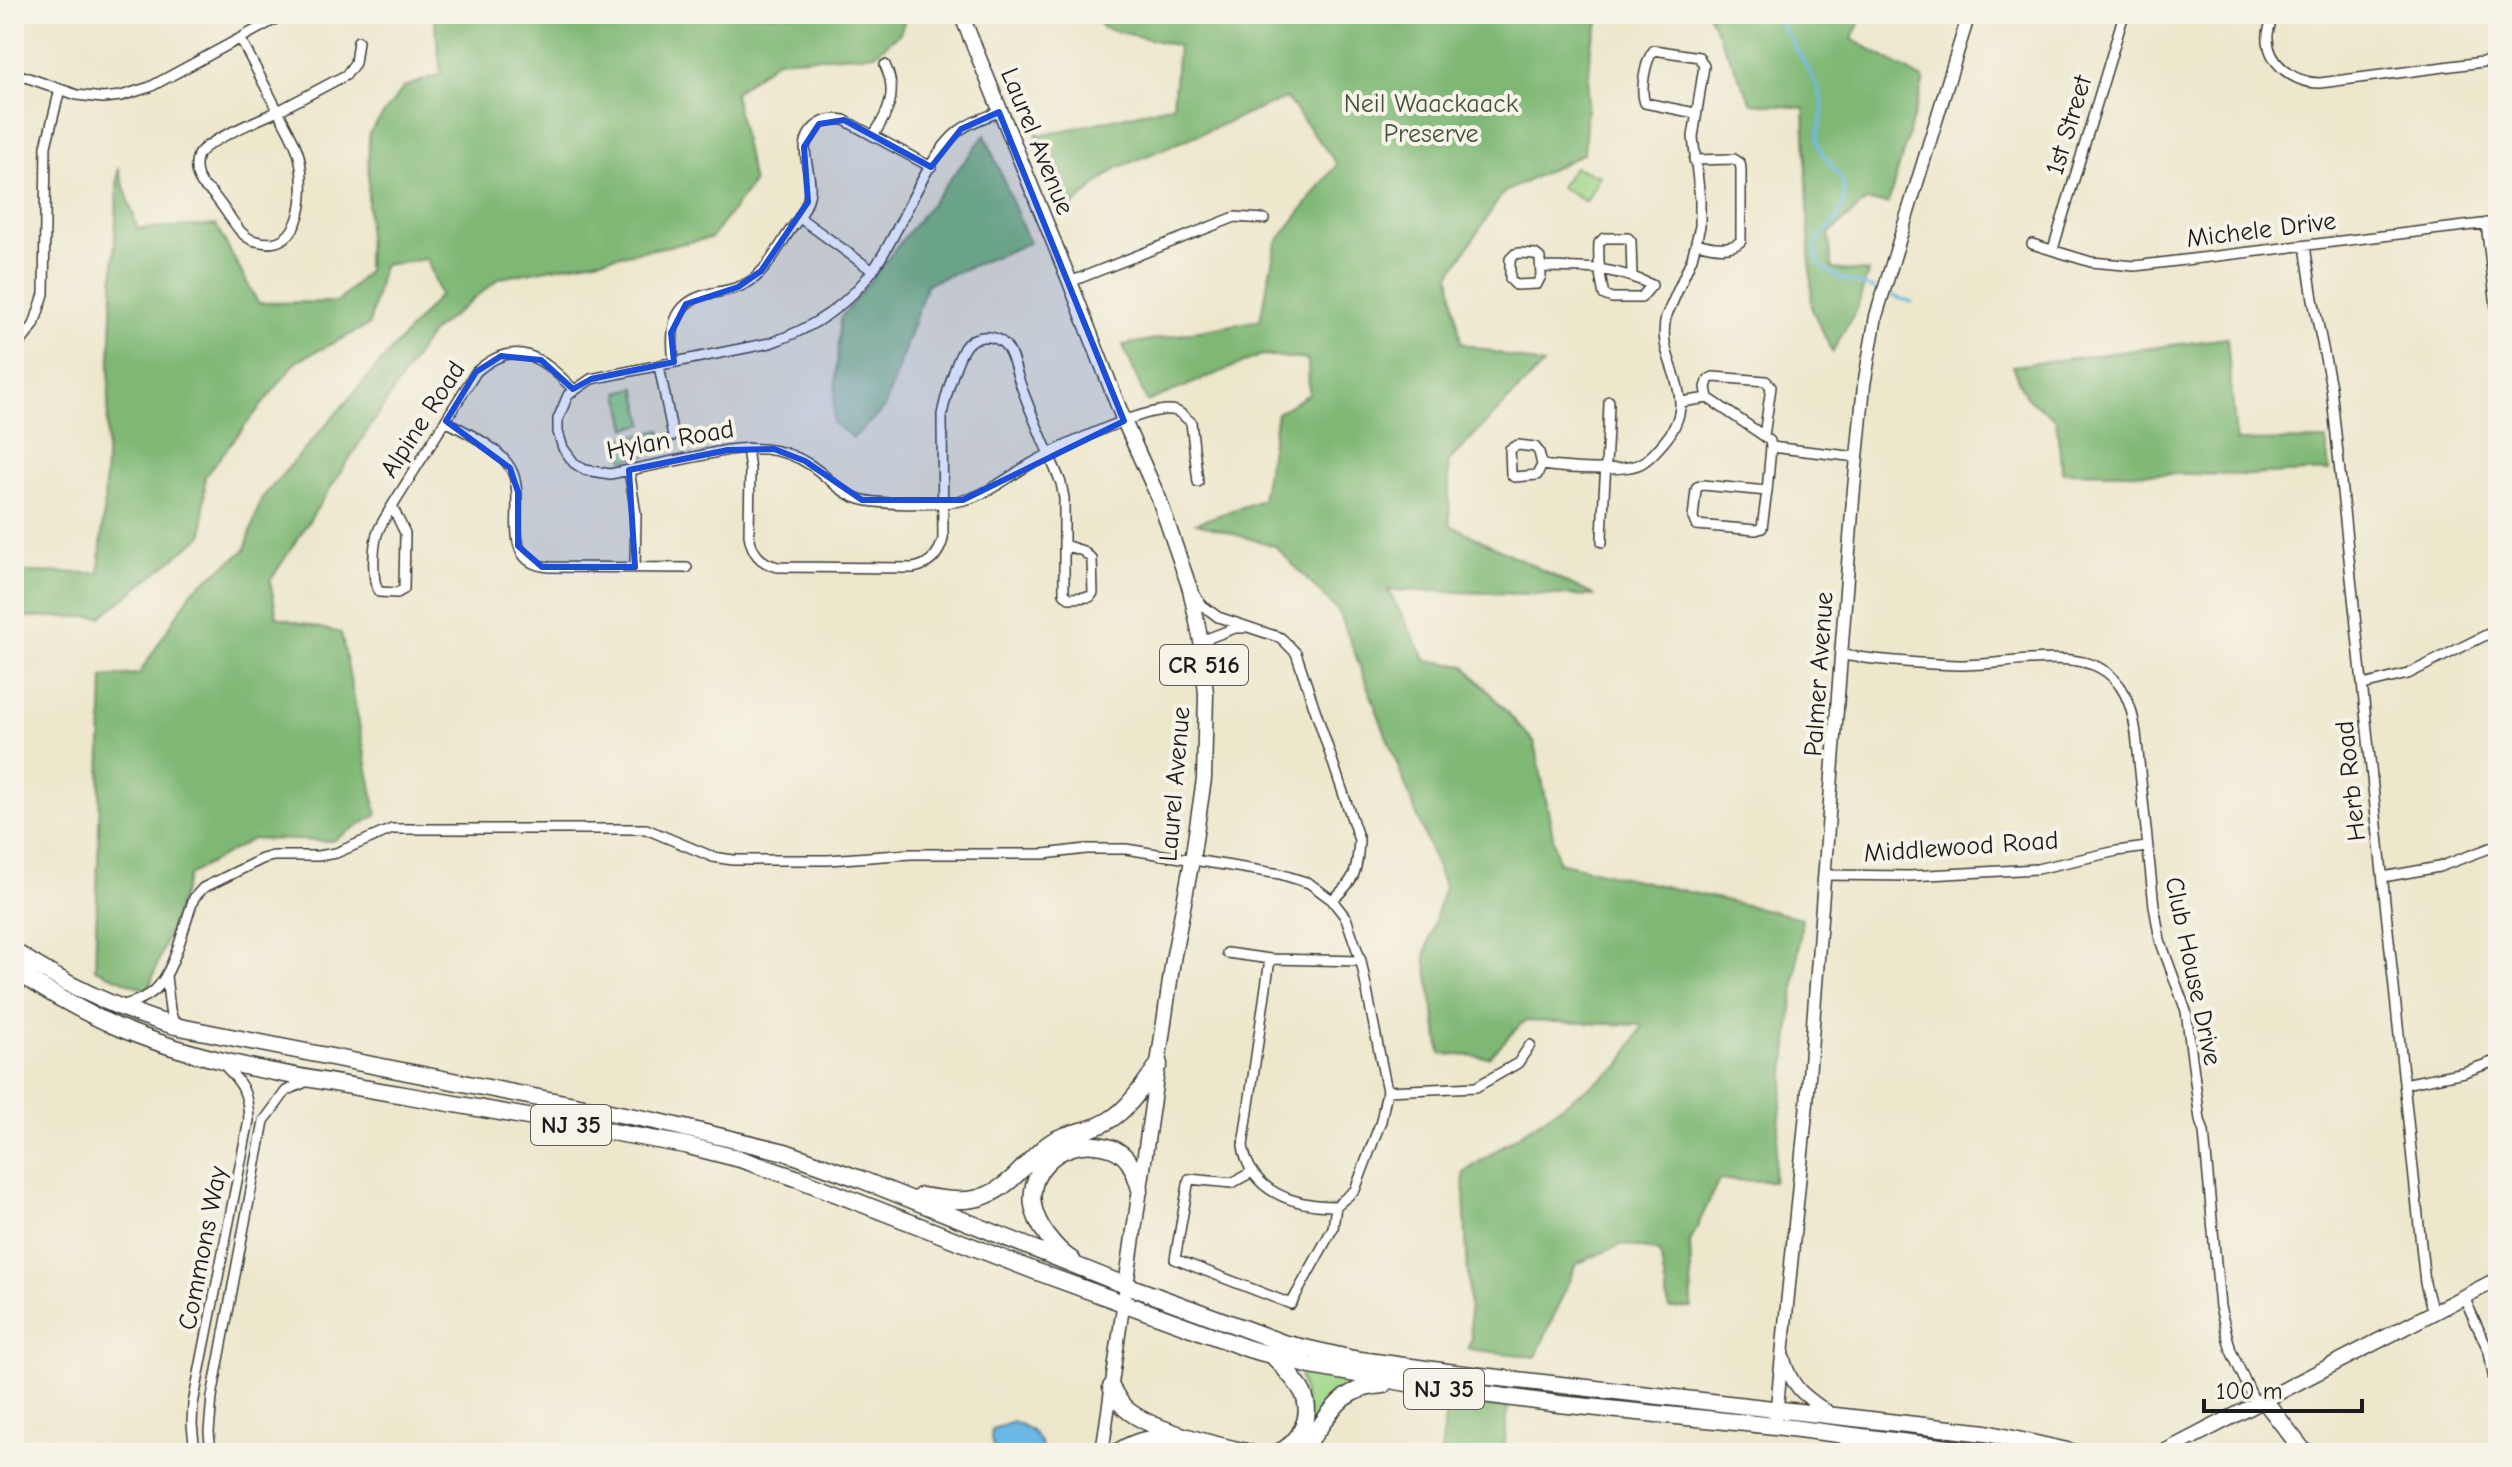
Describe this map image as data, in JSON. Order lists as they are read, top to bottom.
{
  "streets": {
    "highway": ["NJ 35"],
    "main road": ["Laurel Avenue", "CR 516"],
    "street": [
      "1st Street",
      "Michele Drive",
      "Alpine Road",
      "Hylan Road",
      "Palmer Avenue",
      "Herb Road",
      "Middlewood Road",
      "Club House Drive",
      "Commons Way"
    ]
  },
  "crossings": [
    ["1st Street", "Michele Drive"],
    ["Laurel Avenue", "Hylan Road"],
    ["Laurel Avenue", "NJ 35"],
    ["Michele Drive", "Herb Road"],
    ["Alpine Road", "Hylan Road"],
    ["Palmer Avenue", "Middlewood Road"],
    ["Palmer Avenue", "Club House Drive"],
    ["Palmer Avenue", "NJ 35"],
    ["Middlewood Road", "Club House Drive"],
    ["NJ 35", "Commons Way"]
  ],
  "parks": ["Neil Waackaack Preserve"],
  "scale_bar": "100 m"
}
